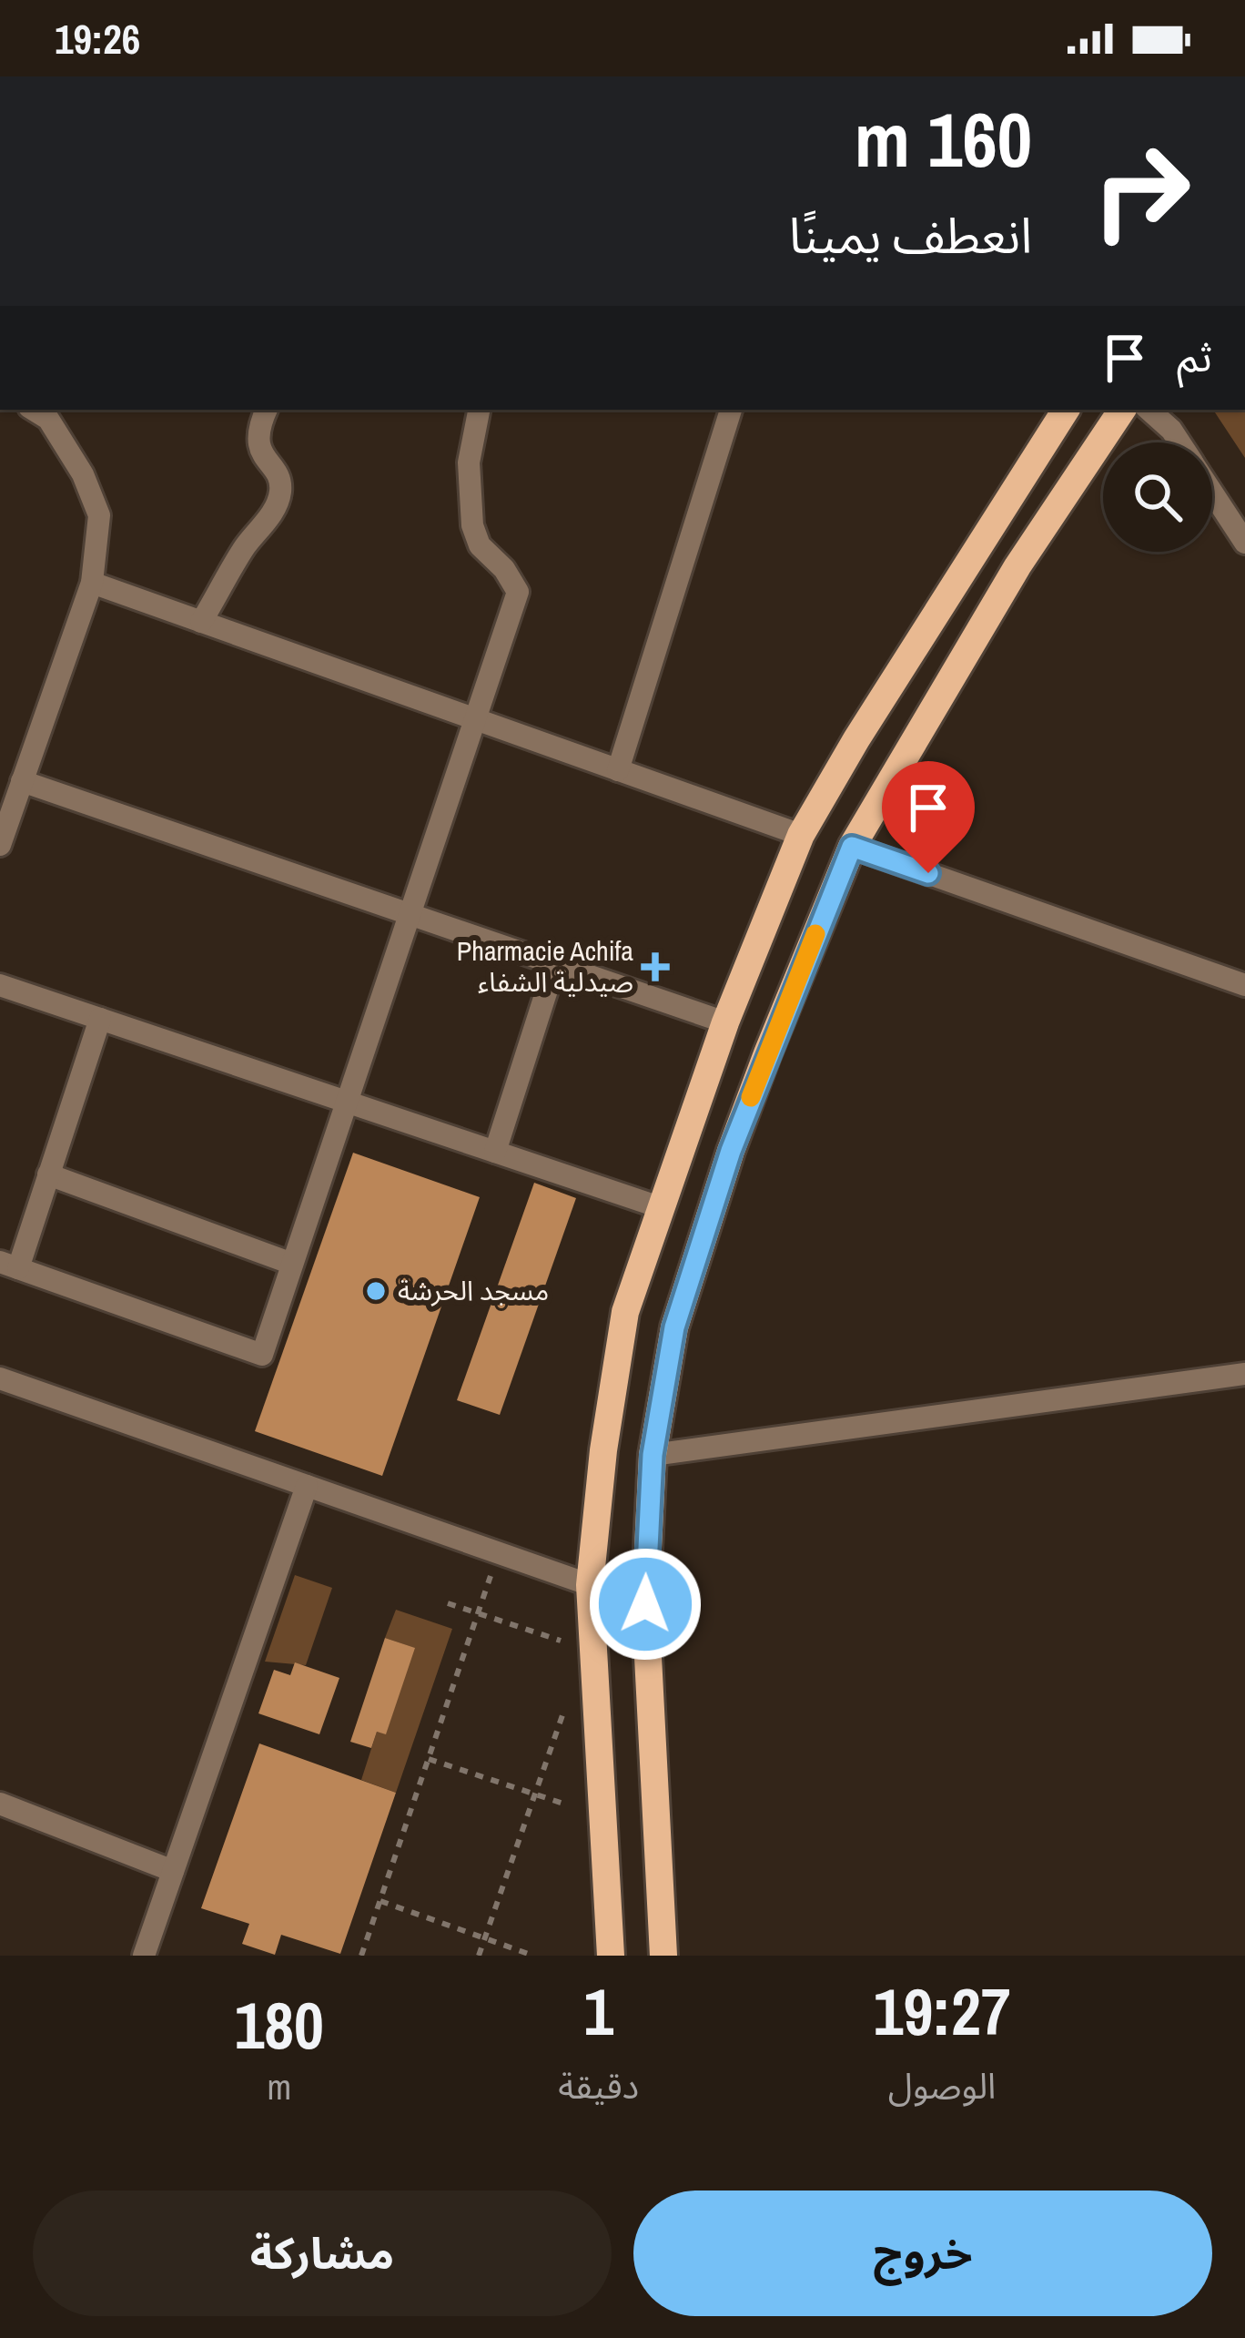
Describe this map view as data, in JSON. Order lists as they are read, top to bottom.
{
  "places": {
    "health": ["Pharmacie Achifa صيدلية الشفاء"],
    "other": ["مسجد الحرشة"]
  },
  "page": {
    "status": "19:26",
    "turn": ["160 m", "انعطف يمينًا"],
    "then": "ثم",
    "eta": [
      "19:27",
      "الوصول",
      "1",
      "دقيقة",
      "180",
      "m"
    ],
    "buttons": ["خروج", "مشاركة"]
  }
}
